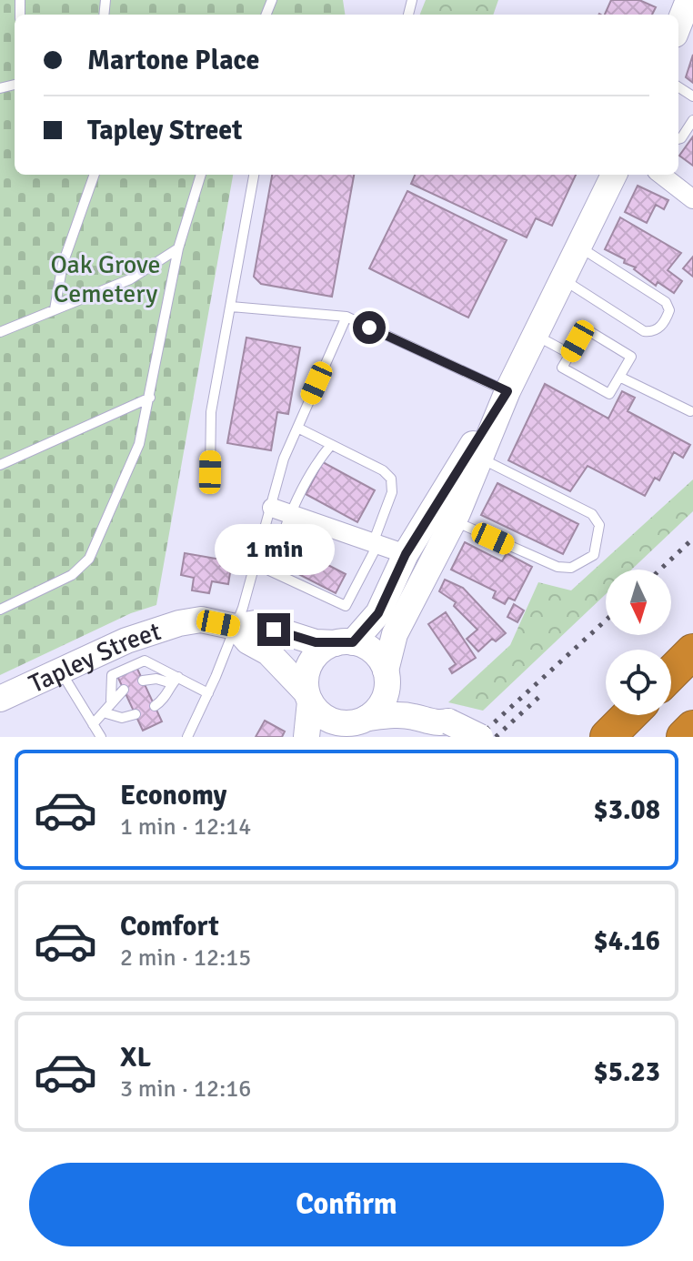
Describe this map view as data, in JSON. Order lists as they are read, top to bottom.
{
  "streets": {
    "main road": ["Tapley Street"]
  },
  "parks": ["Oak Grove Cemetery"],
  "north": "bottom",
  "page": {
    "banner": ["Martone Place", "Tapley Street"],
    "bubble": "1 min",
    "list": [
      {
        "name": "Economy",
        "note": "1 min · 12:14",
        "value": "$3.08"
      },
      {
        "name": "Comfort",
        "note": "2 min · 12:15",
        "value": "$4.16"
      },
      {
        "name": "XL",
        "note": "3 min · 12:16",
        "value": "$5.23"
      }
    ],
    "buttons": "Confirm"
  }
}
